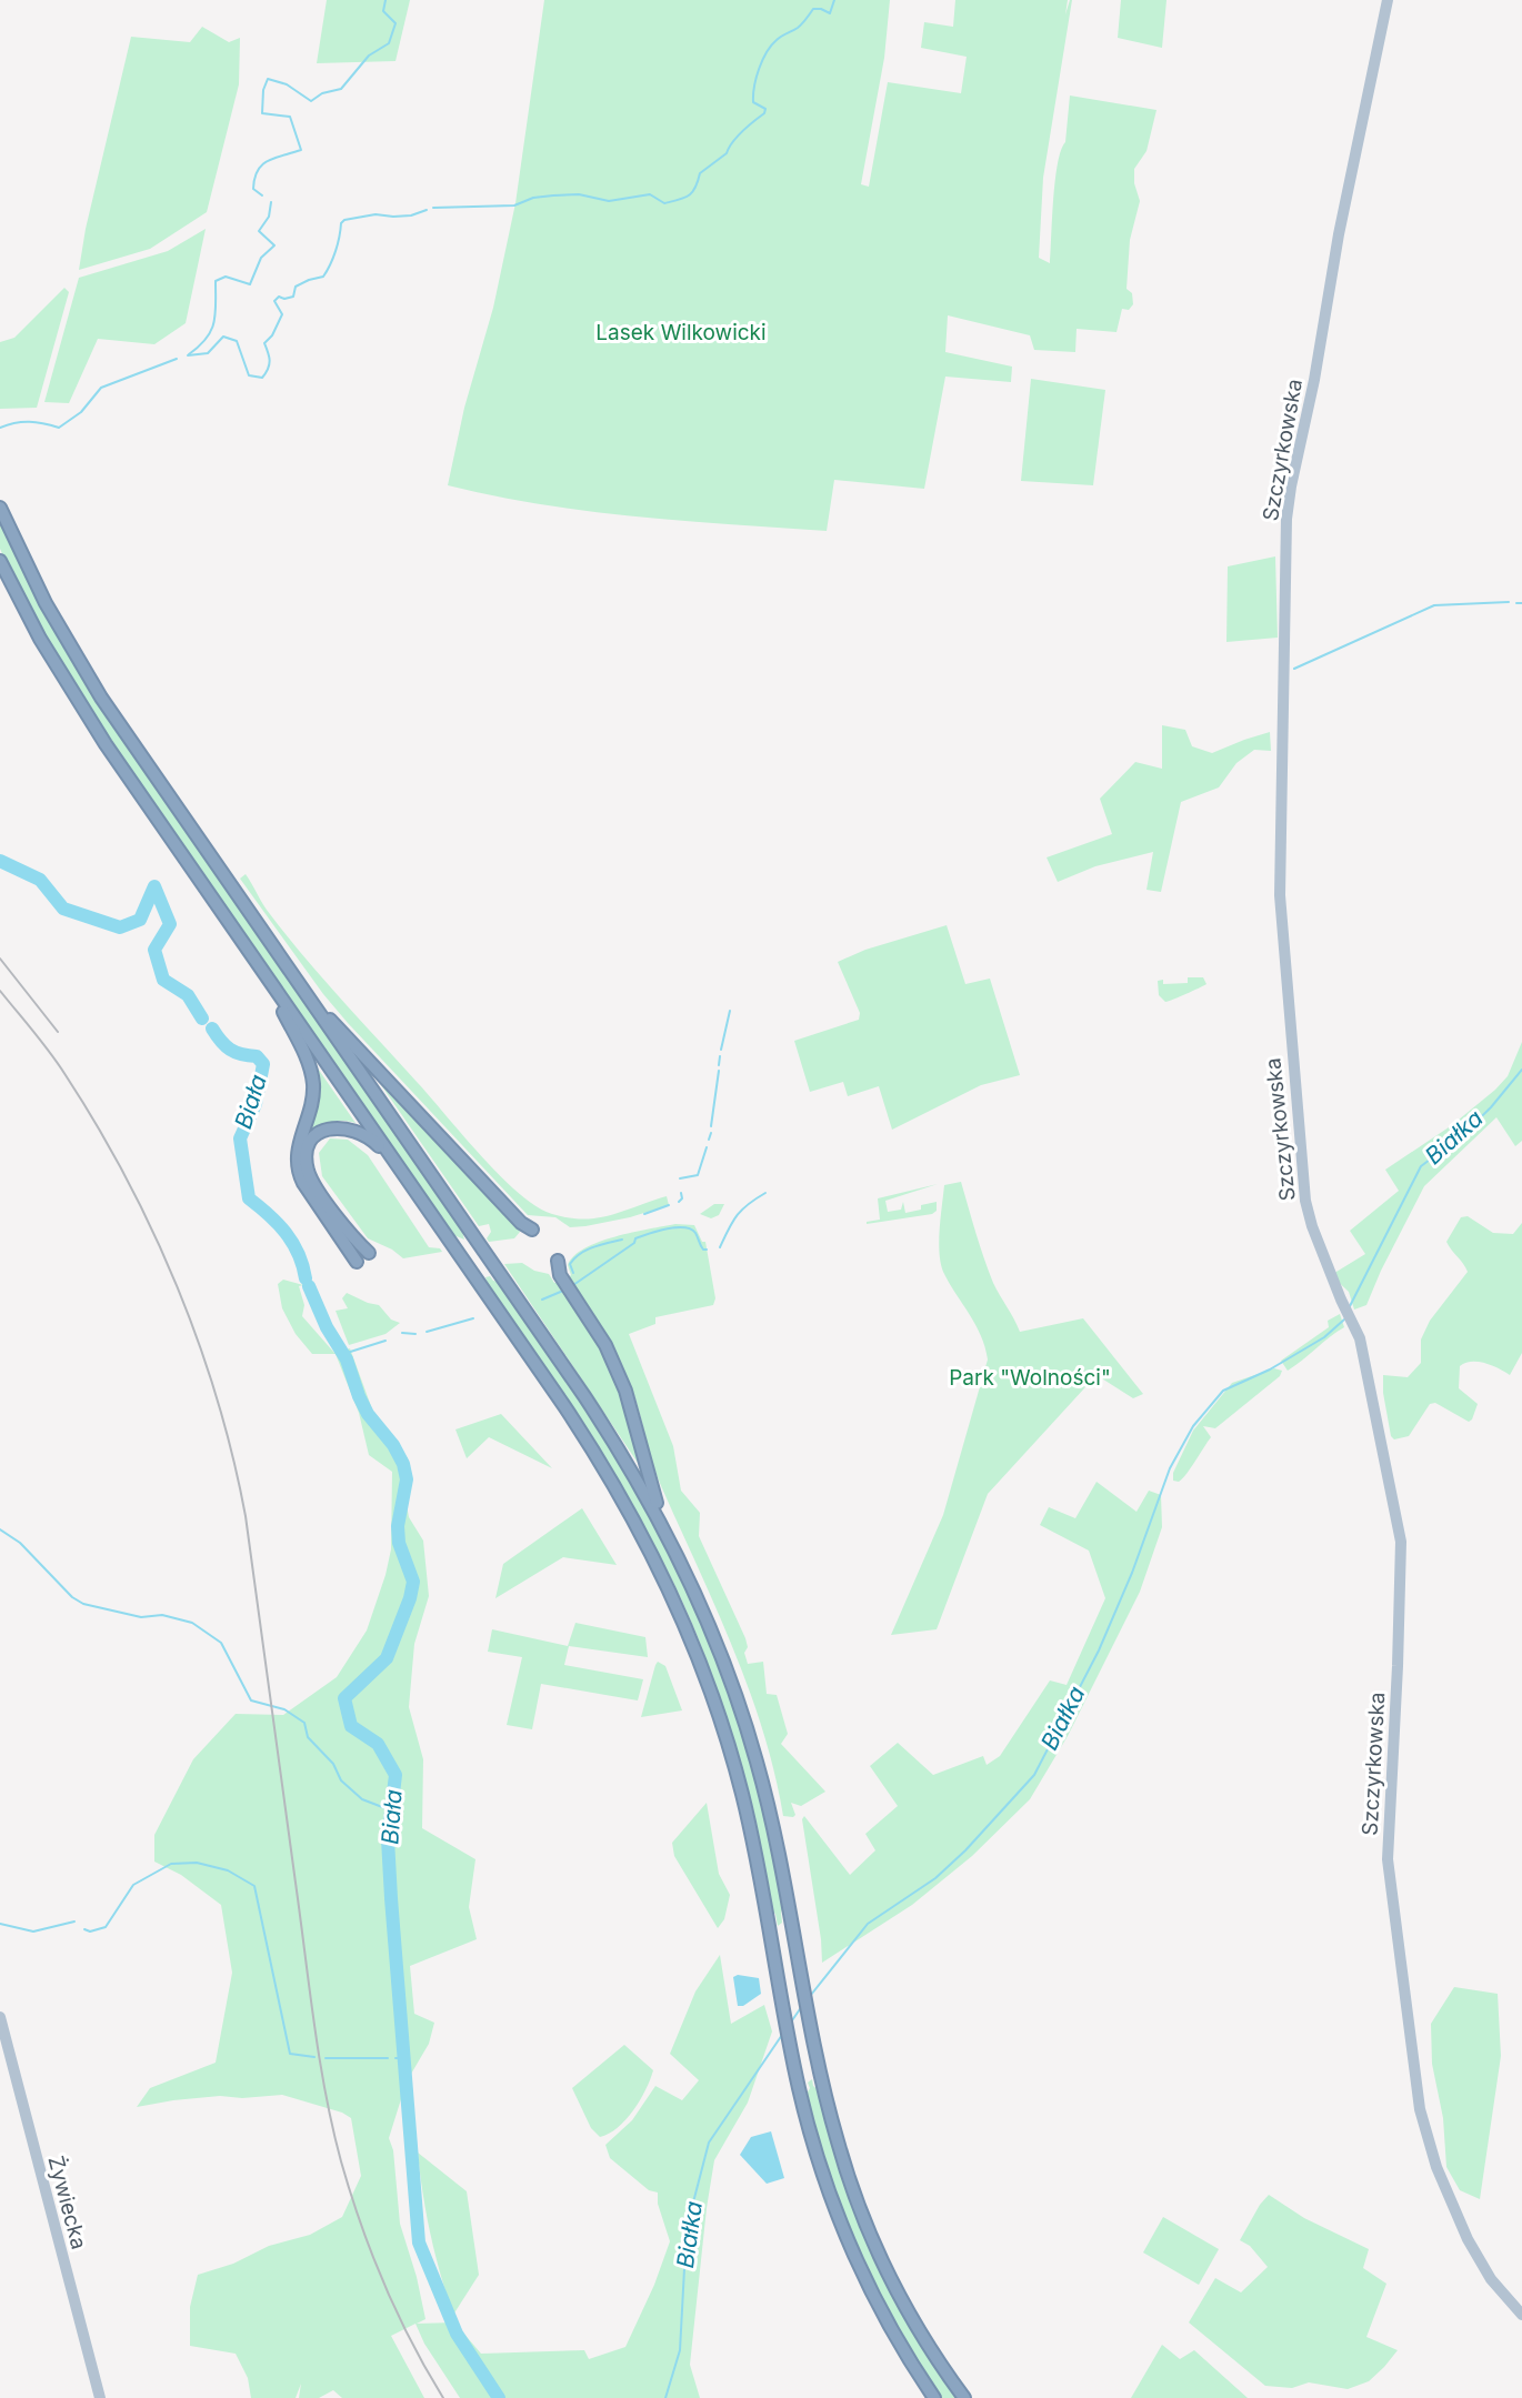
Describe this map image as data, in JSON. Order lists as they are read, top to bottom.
{
  "streets": {
    "main road": ["Szczyrkowska", "Żywiecka"]
  },
  "water": ["Biała", "Białka"],
  "parks": ["Lasek Wilkowicki", "Park \"Wolności\""]
}
